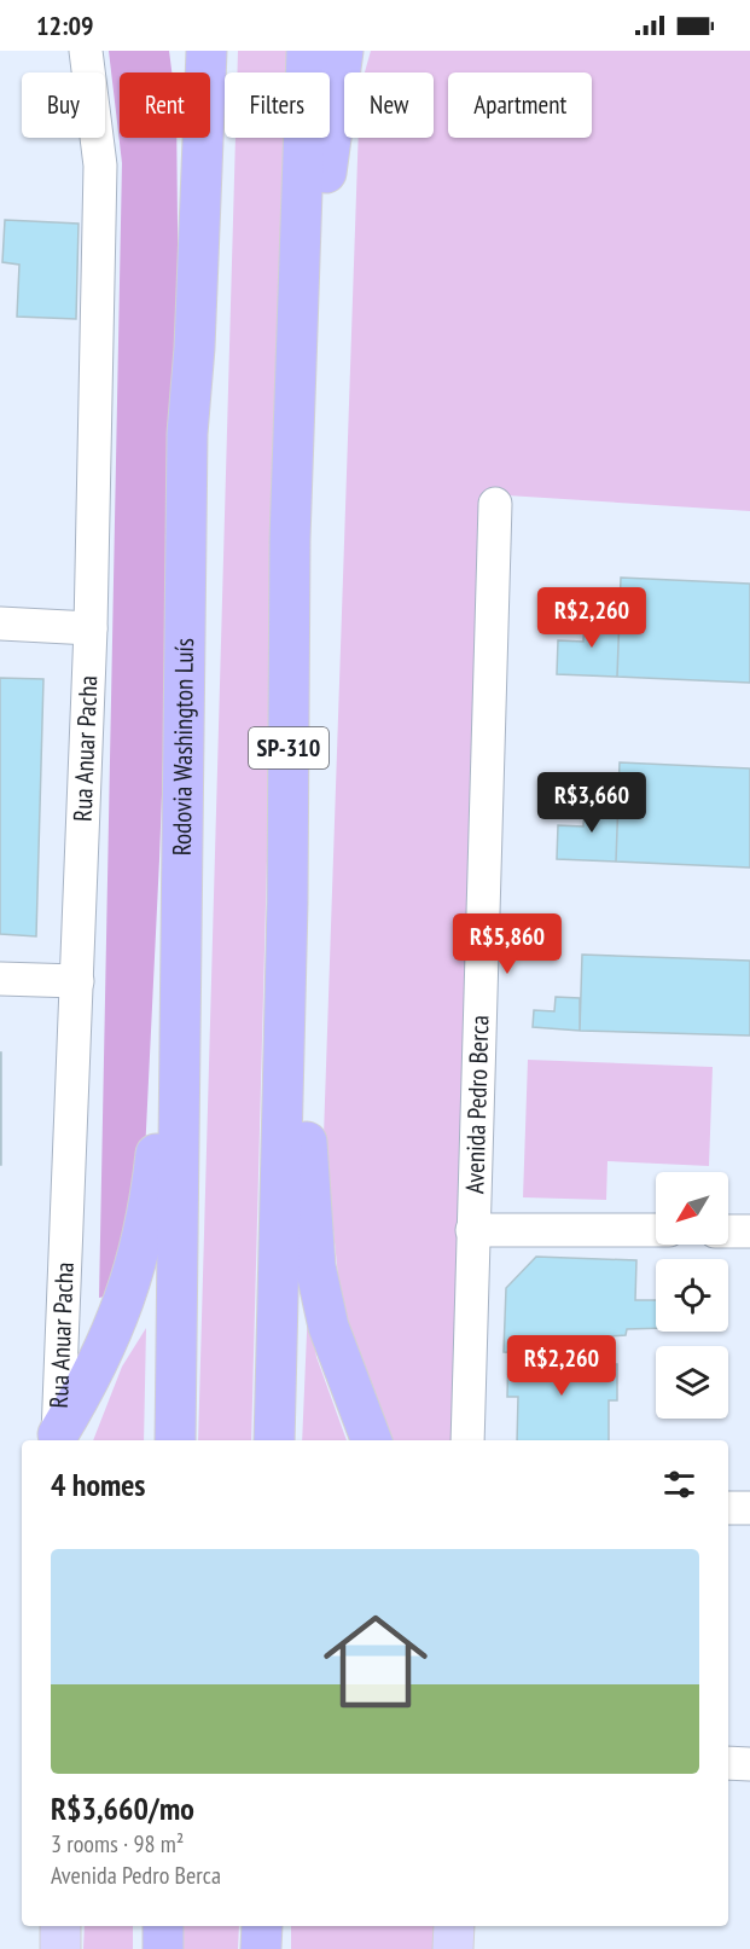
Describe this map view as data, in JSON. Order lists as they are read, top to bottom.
{
  "streets": {
    "highway": ["Rodovia Washington Luís", "SP-310"],
    "street": ["Rua Anuar Pacha", "Avenida Pedro Berca"]
  },
  "north": "bottom left",
  "page": {
    "status": "12:09",
    "chip": [
      "Buy",
      "Rent",
      "Filters",
      "New",
      "Apartment"
    ],
    "price": [
      "R$2,260",
      "R$3,660",
      "R$5,860",
      "R$2,260"
    ],
    "heading": "4 homes",
    "list": [
      {
        "name": "R$3,660/mo",
        "note": "3 rooms · 98 m² · Avenida Pedro Berca"
      }
    ]
  }
}
